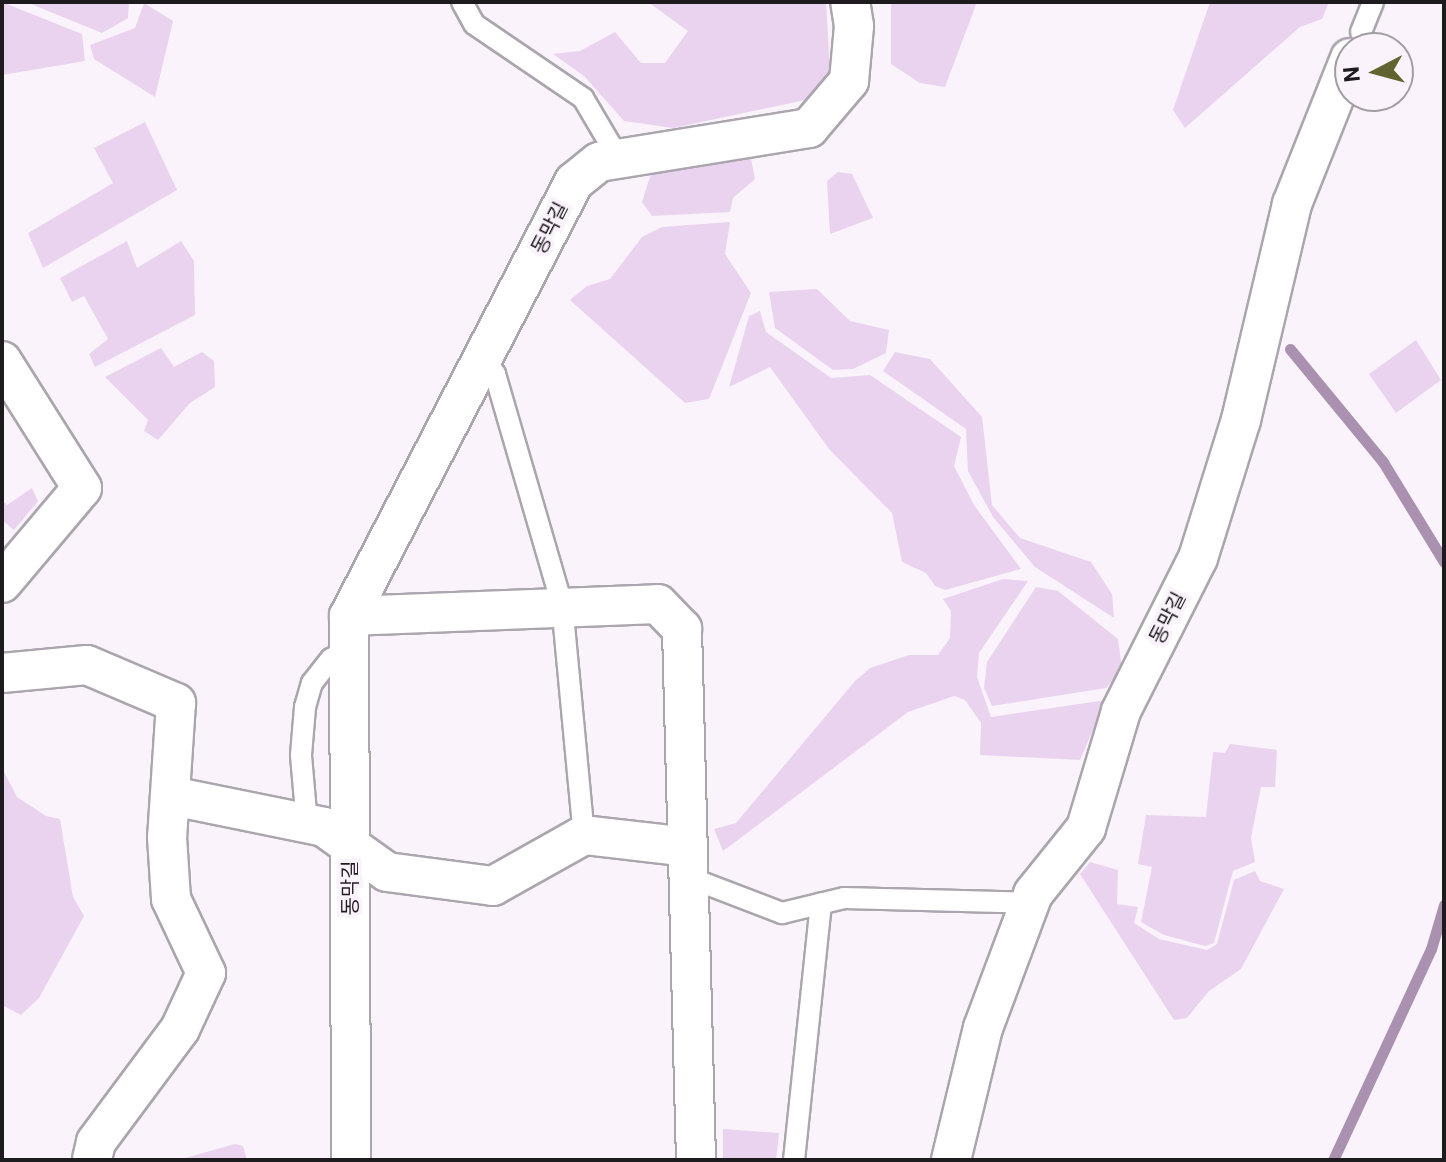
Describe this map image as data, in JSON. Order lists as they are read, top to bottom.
{
  "streets": {
    "street": ["동막길"]
  },
  "north": "left"
}
